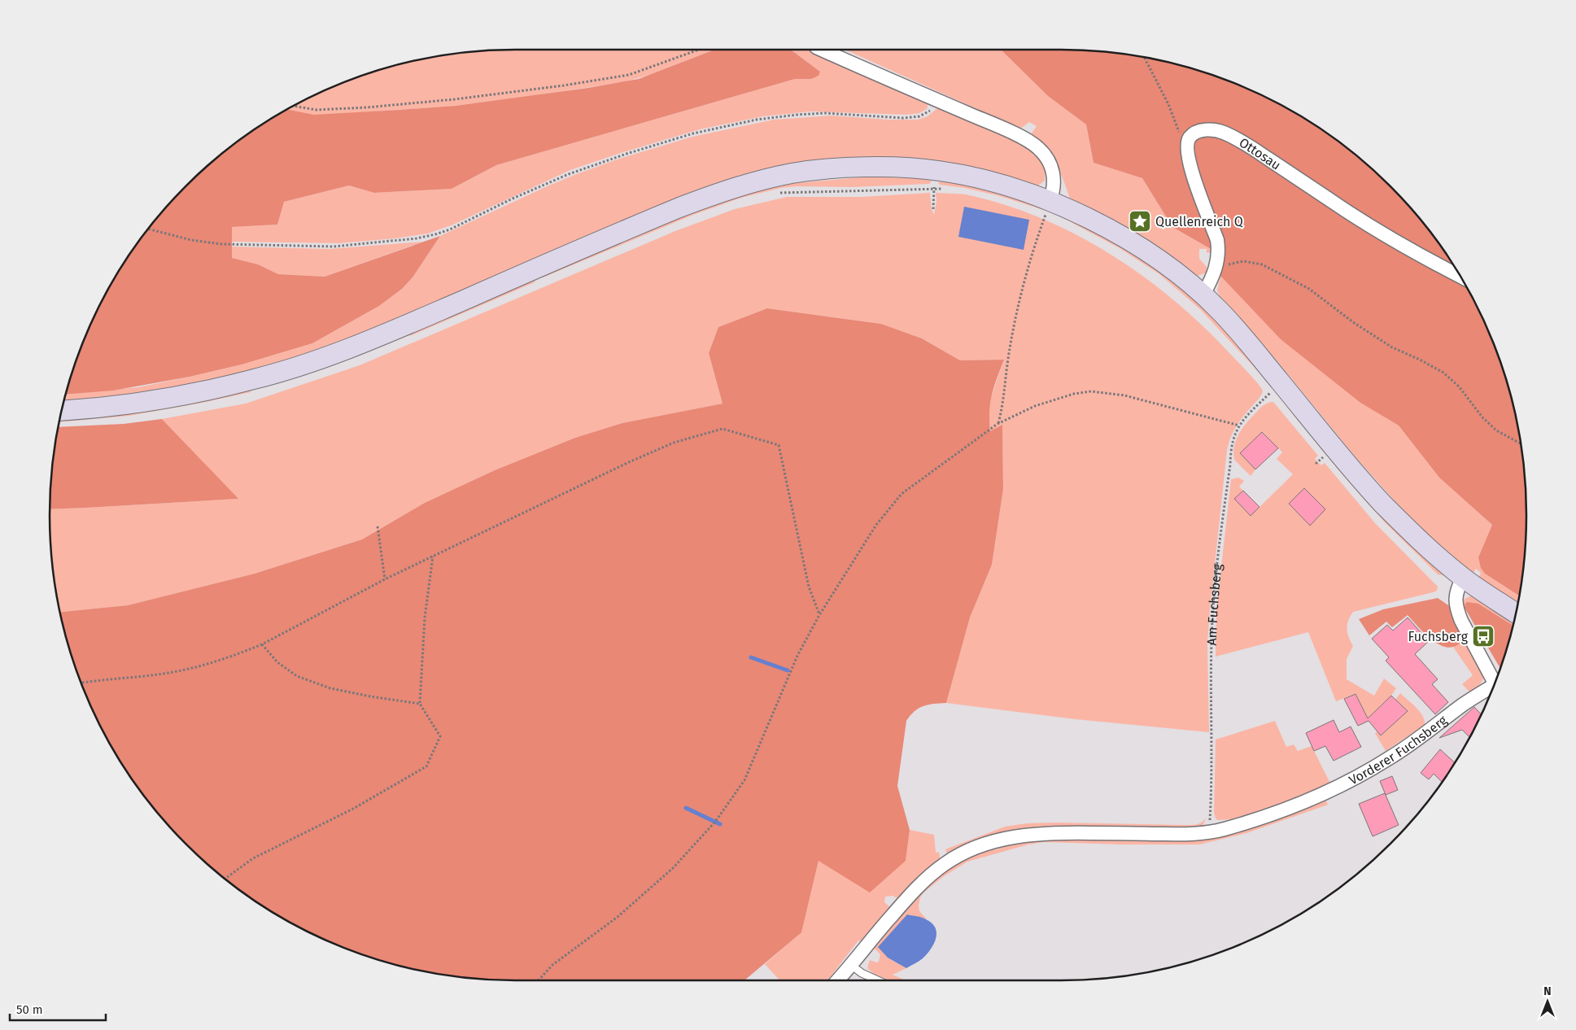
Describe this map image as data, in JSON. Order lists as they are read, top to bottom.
{
  "streets": {
    "street": ["Ottosau", "Vorderer Fuchsberg"],
    "path": ["Am Fuchsberg"]
  },
  "crossings": [
    ["Am Fuchsberg", "Vorderer Fuchsberg"]
  ],
  "places": {
    "place": ["Quellenreich Q"],
    "bus stop": ["Fuchsberg"]
  },
  "scale_bar": "50 m",
  "north": "top"
}
